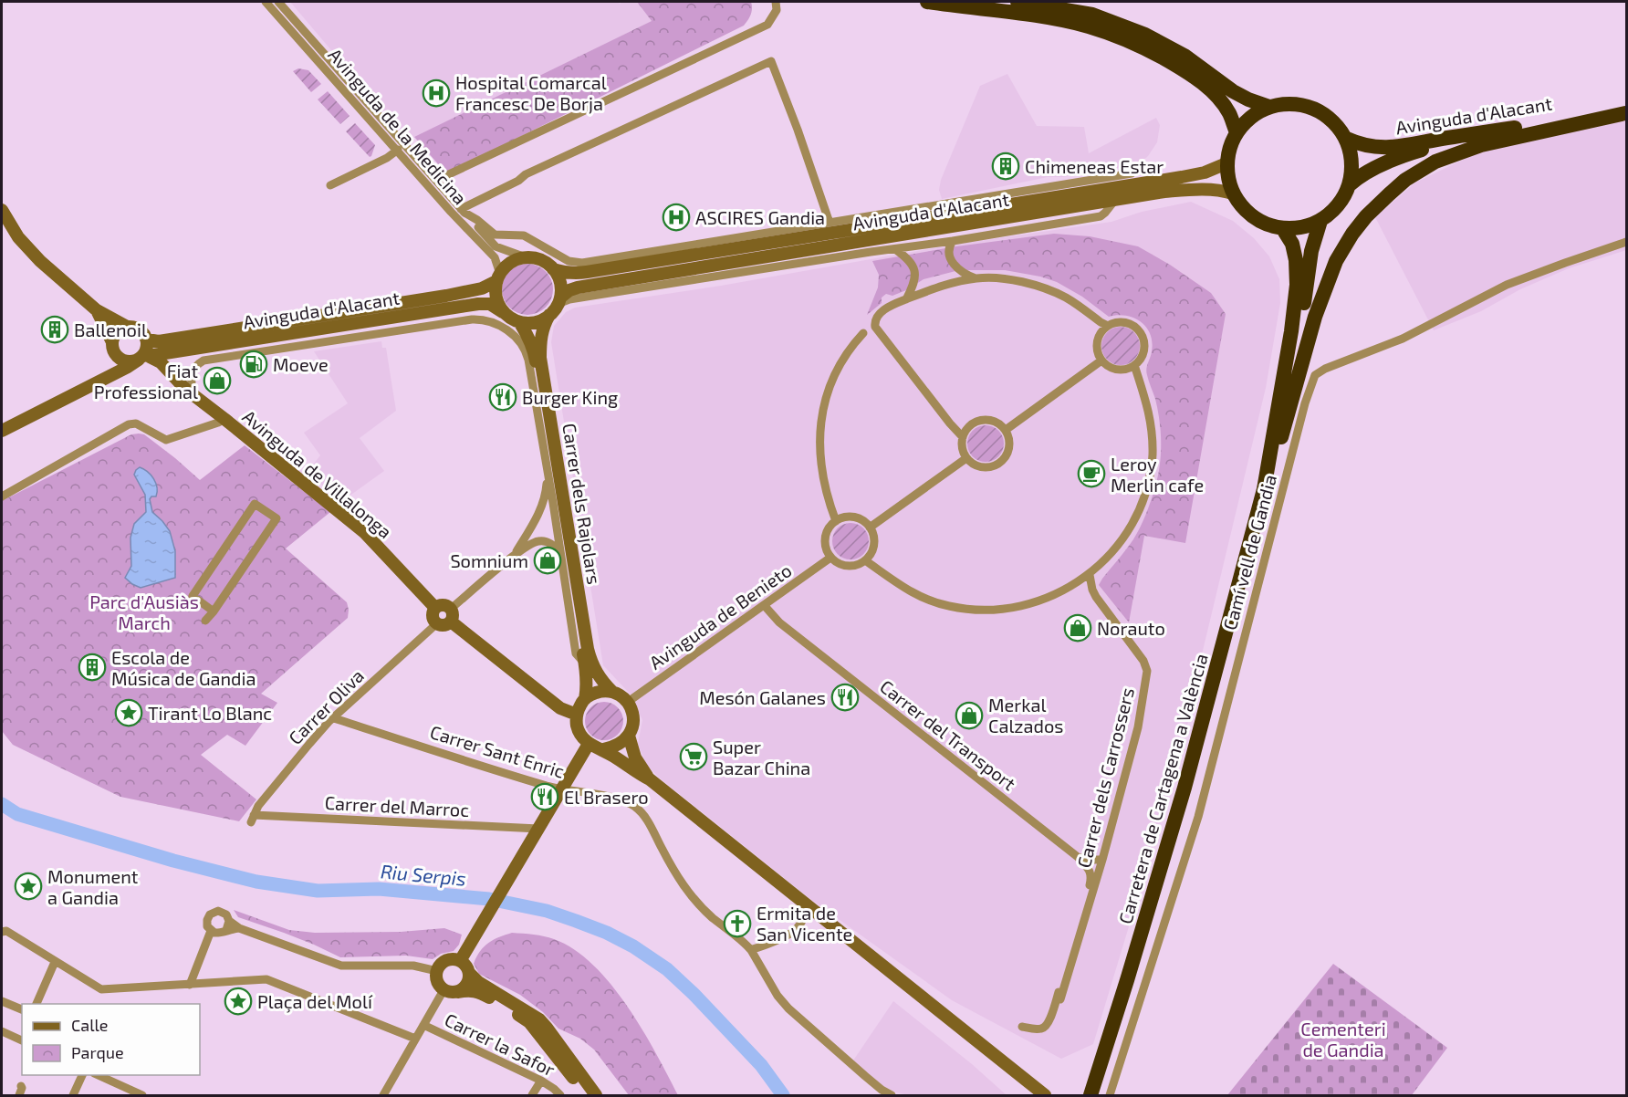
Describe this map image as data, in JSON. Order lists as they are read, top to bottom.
{
  "streets": {
    "highway": ["Avinguda d'Alacant", "Carretera de Cartagena a València"],
    "main road": ["Avinguda de Villalonga", "Carrer dels Rajolars"],
    "street": [
      "Avinguda de la Medicina",
      "Camí vell de Gandia",
      "Avinguda de Benieto",
      "Carrer Oliva",
      "Carrer del Transport",
      "Carrer Sant Enric",
      "Carrer dels Carrossers",
      "Carrer del Marroc",
      "Carrer la Safor"
    ]
  },
  "crossings": [
    ["Avinguda d'Alacant", "Avinguda de la Medicina"],
    ["Avinguda d'Alacant", "Avinguda de Villalonga"],
    ["Avinguda d'Alacant", "Carrer dels Rajolars"],
    ["Avinguda de la Medicina", "Carrer dels Rajolars"],
    ["Avinguda de Villalonga", "Carrer Oliva"],
    ["Carrer dels Rajolars", "Avinguda de Benieto"],
    ["Avinguda de Benieto", "Carrer del Transport"],
    ["Carrer Oliva", "Carrer Sant Enric"],
    ["Carrer Oliva", "Carrer del Marroc"],
    ["Carrer del Transport", "Carrer dels Carrossers"]
  ],
  "water": ["Riu Serpis"],
  "parks": ["Parc d'Ausiàs March", "Cementeri de Gandia"],
  "places": {
    "hospital": ["Hospital Comarcal Francesc De Borja", "ASCIRES Gandia"],
    "building": ["Chimeneas Estar", "Ballenoil", "Escola de Música de Gandia"],
    "fuel station": ["Moeve"],
    "shop": [
      "Fiat Professional",
      "Somnium",
      "Norauto",
      "Merkal Calzados"
    ],
    "restaurant": ["Burger King", "Mesón Galanes", "El Brasero"],
    "cafe": ["Leroy Merlin cafe"],
    "place": ["Tirant Lo Blanc", "Monument a Gandia", "Plaça del Molí"],
    "supermarket": ["Super Bazar China"],
    "church": ["Ermita de San Vicente"]
  },
  "legend": ["Calle", "Parque"]
}
